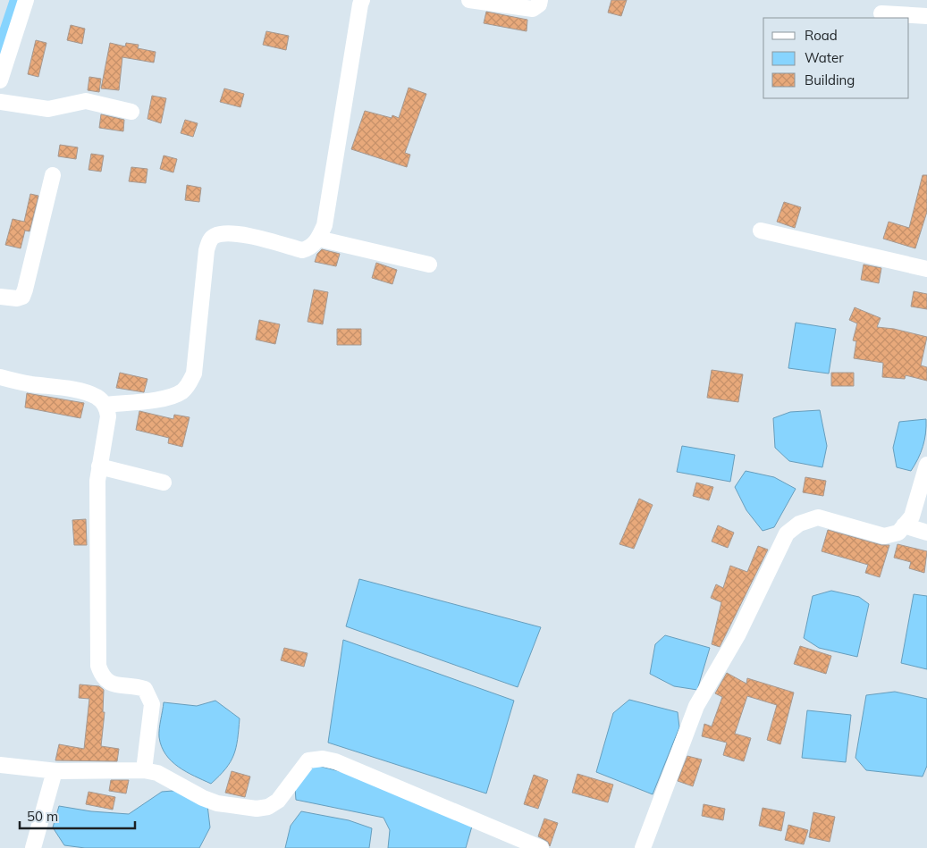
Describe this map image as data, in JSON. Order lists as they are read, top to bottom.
{
  "legend": ["Road", "Water", "Building"],
  "scale_bar": "50 m"
}
